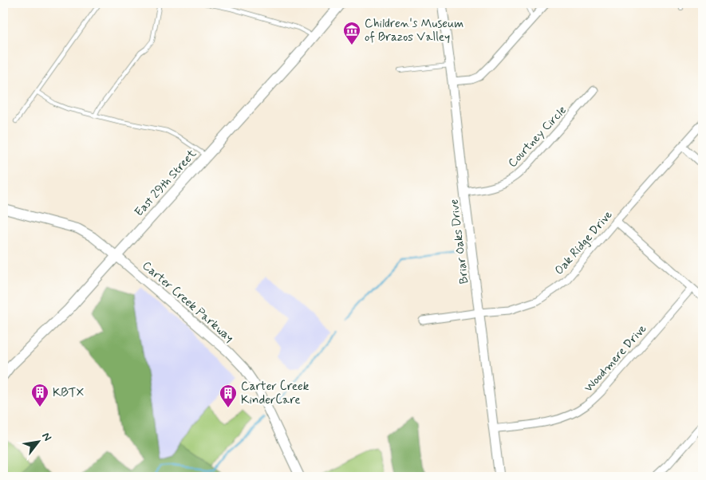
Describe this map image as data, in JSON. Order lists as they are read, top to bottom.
{
  "streets": {
    "main road": ["East 29th Street"],
    "street": [
      "Courtney Circle",
      "Briar Oaks Drive",
      "Oak Ridge Drive",
      "Carter Creek Parkway",
      "Woodmere Drive"
    ]
  },
  "crossings": [
    ["Courtney Circle", "Briar Oaks Drive"],
    ["East 29th Street", "Carter Creek Parkway"],
    ["Briar Oaks Drive", "Oak Ridge Drive"],
    ["Briar Oaks Drive", "Woodmere Drive"]
  ],
  "places": {
    "museum": ["Children's Museum of Brazos Valley"],
    "building": ["KBTX", "Carter Creek KinderCare"]
  },
  "north": "top right"
}
